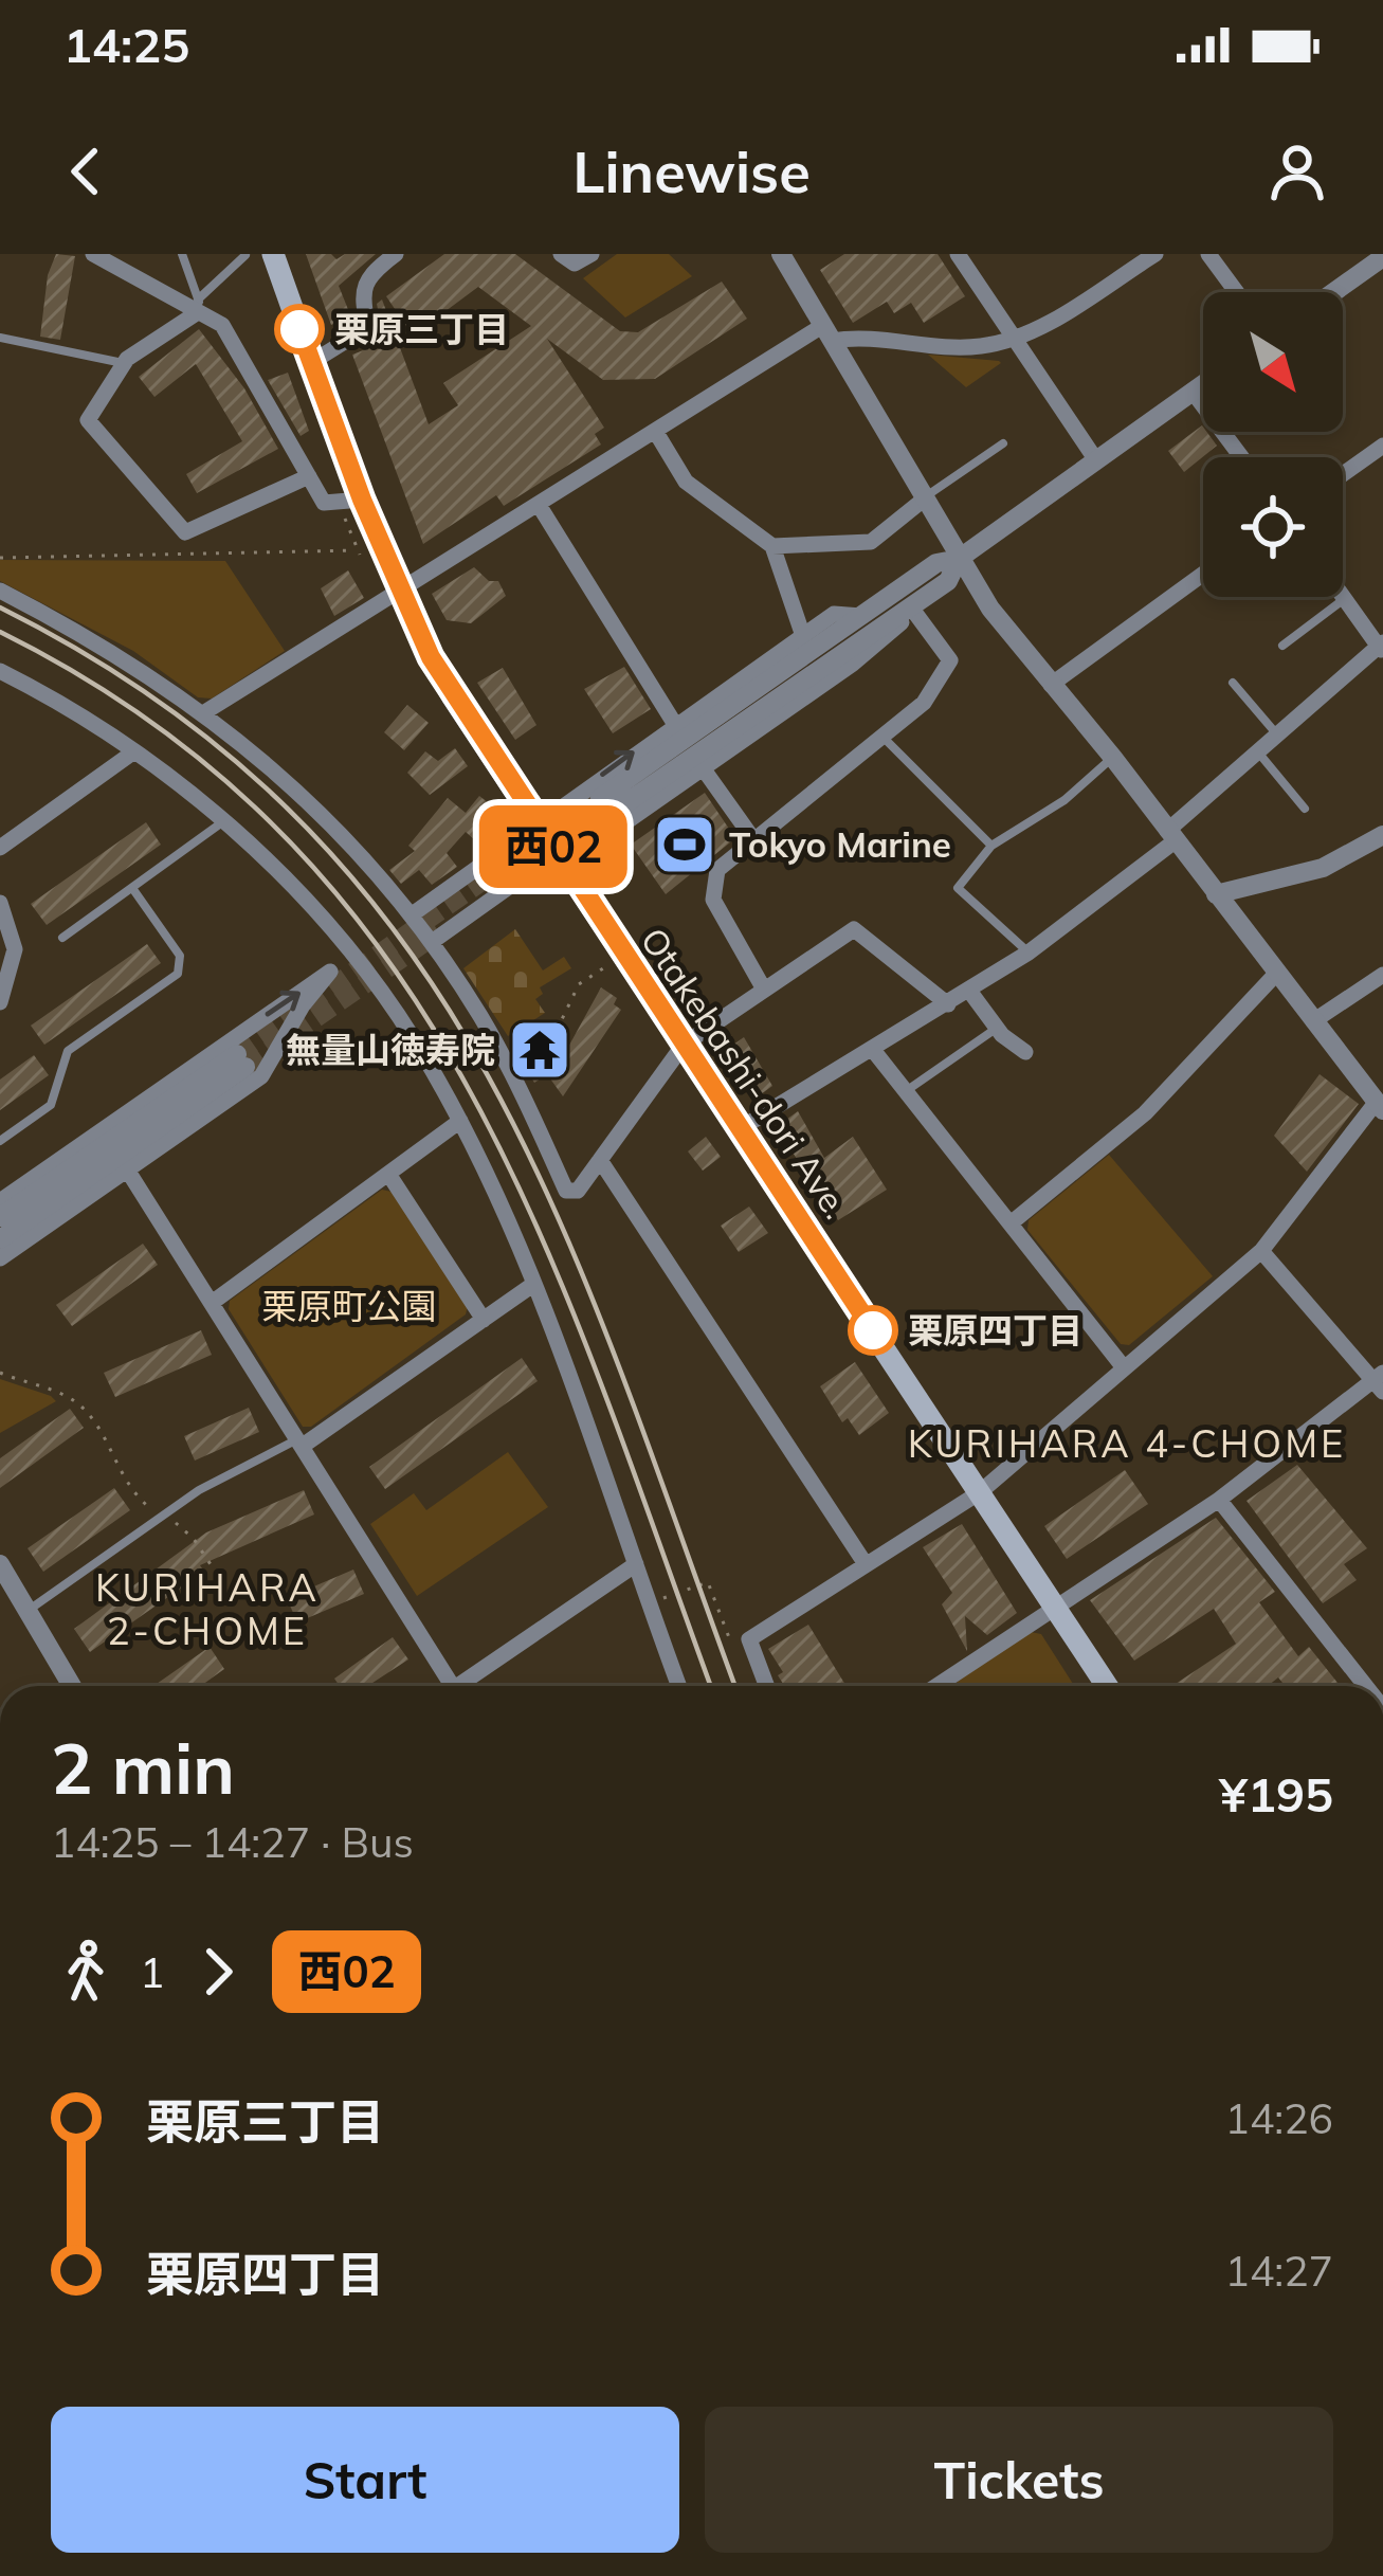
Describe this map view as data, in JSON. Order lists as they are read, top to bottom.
{
  "streets": {
    "main road": ["Otakebashi-dori Ave."]
  },
  "districts": ["KURIHARA 4-CHOME", "KURIHARA 2-CHOME"],
  "parks": ["栗原町公園"],
  "places": {
    "other": ["栗原三丁目", "栗原四丁目"],
    "sports": ["Tokyo Marine"],
    "temple": ["無量山徳寿院"]
  },
  "lines": ["bus line 西02"],
  "north": "bottom right",
  "page": {
    "status": "14:25",
    "header": "Linewise",
    "on_map": "西02",
    "heading": ["2 min", "14:25 – 14:27 · Bus", "¥195"],
    "legs": ["1", "西02"],
    "list": [
      {
        "name": "栗原三丁目",
        "value": "14:26"
      },
      {
        "name": "栗原四丁目",
        "value": "14:27"
      }
    ],
    "buttons": ["Start", "Tickets"]
  }
}
